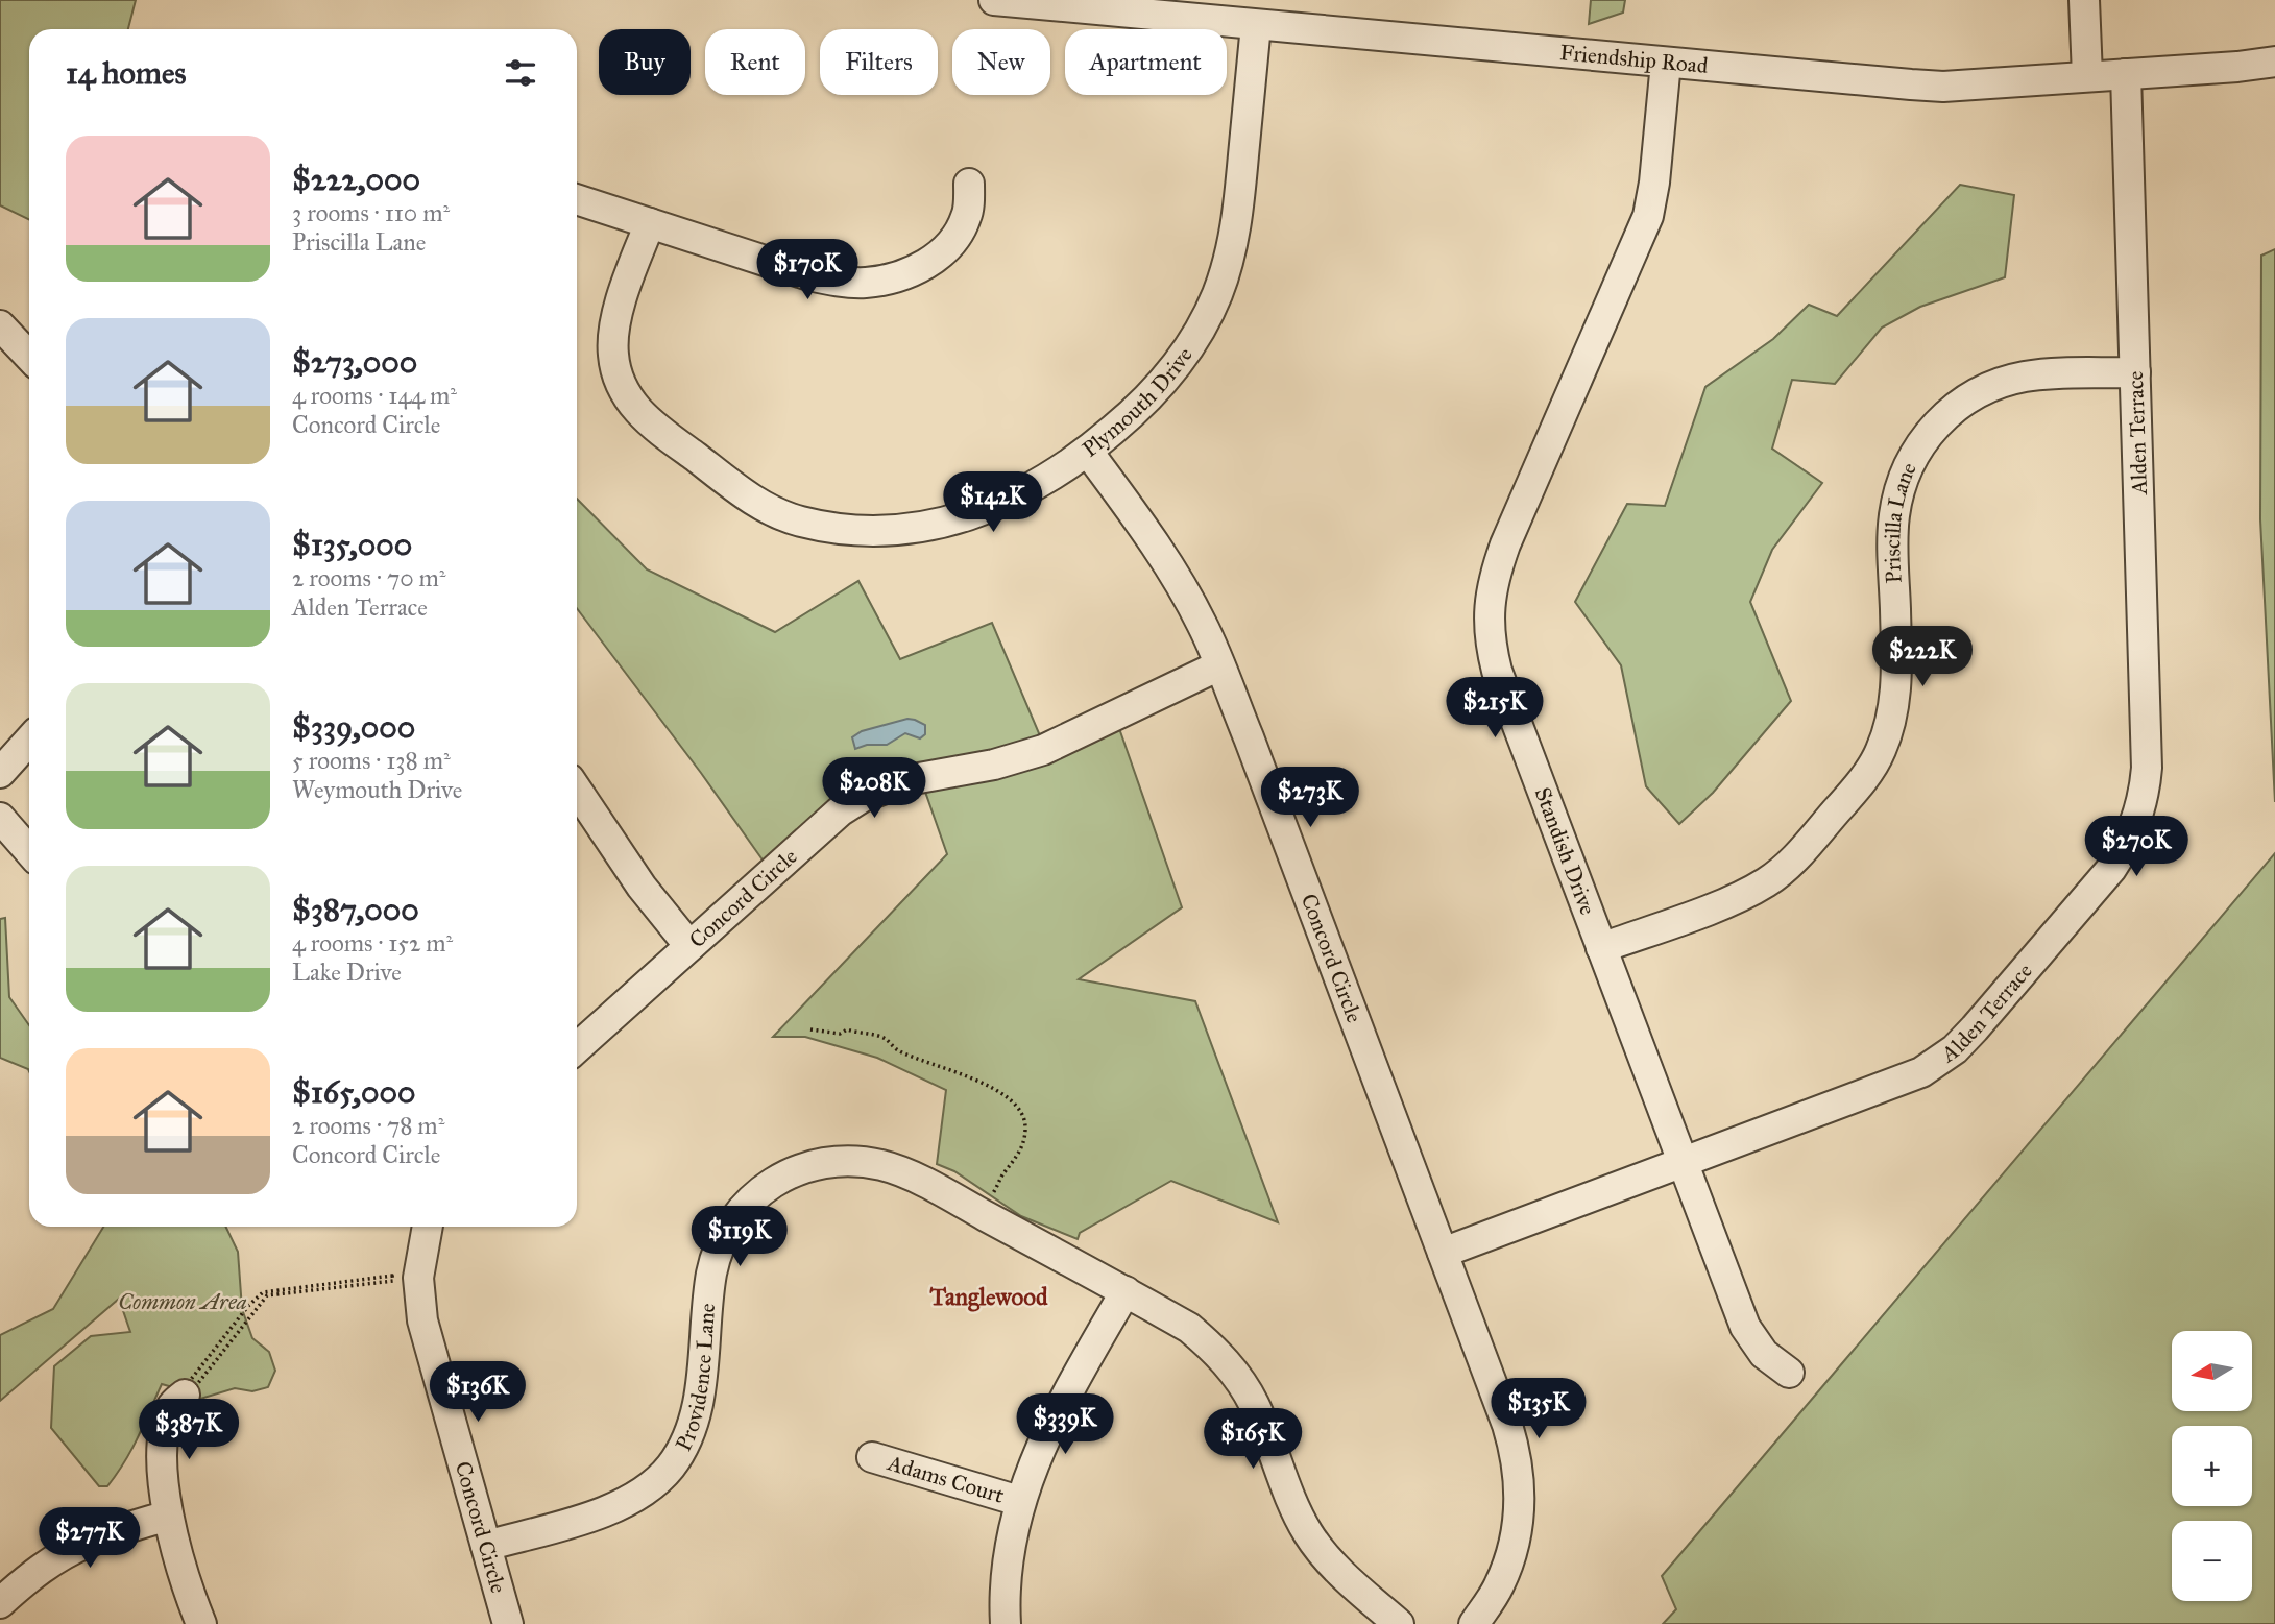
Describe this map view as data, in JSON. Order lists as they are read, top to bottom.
{
  "streets": {
    "street": [
      "Friendship Road",
      "Plymouth Drive",
      "Alden Terrace",
      "Priscilla Lane",
      "Standish Drive",
      "Concord Circle",
      "Providence Lane",
      "Adams Court"
    ]
  },
  "crossings": [
    ["Friendship Road", "Plymouth Drive"],
    ["Friendship Road", "Alden Terrace"],
    ["Friendship Road", "Standish Drive"],
    ["Plymouth Drive", "Concord Circle"],
    ["Alden Terrace", "Priscilla Lane"],
    ["Alden Terrace", "Standish Drive"],
    ["Alden Terrace", "Concord Circle"],
    ["Priscilla Lane", "Standish Drive"],
    ["Concord Circle", "Providence Lane"]
  ],
  "districts": ["Tanglewood"],
  "parks": ["Common Area"],
  "north": "left",
  "page": {
    "chip": [
      "Buy",
      "Rent",
      "Filters",
      "New",
      "Apartment"
    ],
    "heading": "14 homes",
    "list": [
      {
        "name": "$222,000",
        "note": "3 rooms · 110 m² · Priscilla Lane"
      },
      {
        "name": "$273,000",
        "note": "4 rooms · 144 m² · Concord Circle"
      },
      {
        "name": "$135,000",
        "note": "2 rooms · 70 m² · Alden Terrace"
      },
      {
        "name": "$339,000",
        "note": "5 rooms · 138 m² · Weymouth Drive"
      },
      {
        "name": "$387,000",
        "note": "4 rooms · 152 m² · Lake Drive"
      },
      {
        "name": "$165,000",
        "note": "2 rooms · 78 m² · Concord Circle"
      }
    ],
    "price": [
      "$170K",
      "$142K",
      "$222K",
      "$215K",
      "$208K",
      "$273K",
      "$270K",
      "$119K",
      "$136K",
      "$135K",
      "$339K",
      "$387K",
      "$165K",
      "$277K"
    ],
    "map_buttons": ["+", "−"]
  }
}
